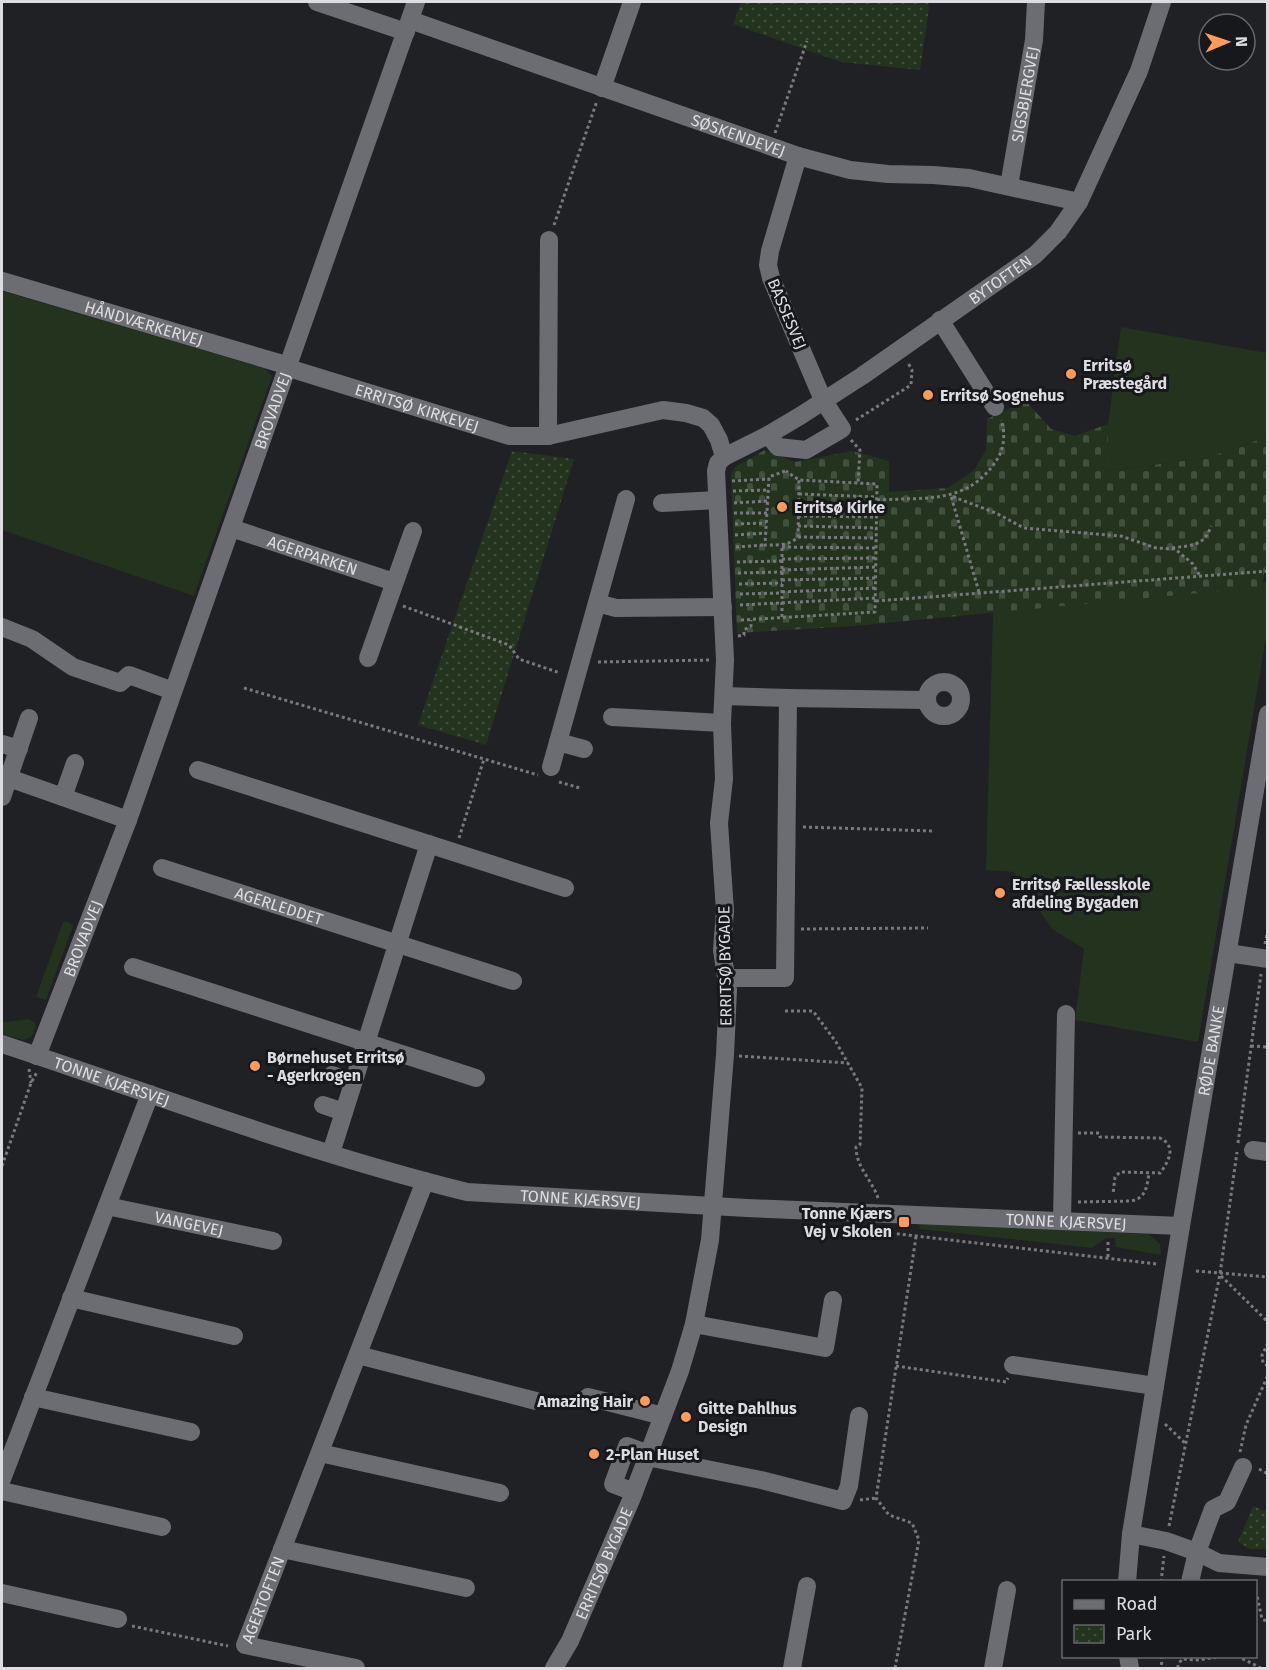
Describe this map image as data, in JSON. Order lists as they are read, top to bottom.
{
  "streets": {
    "street": [
      "SIGSBJERGVEJ",
      "SØSKENDEVEJ",
      "BYTOFTEN",
      "BASSESVEJ",
      "HÅNDVÆRKERVEJ",
      "ERRITSØ KIRKEVEJ",
      "BROVADVEJ",
      "AGERPARKEN",
      "AGERLEDDET",
      "ERRITSØ BYGADE",
      "RØDE BANKE",
      "TONNE KJÆRSVEJ",
      "VANGEVEJ",
      "AGERTOFTEN"
    ]
  },
  "crossings": [
    ["SIGSBJERGVEJ", "SØSKENDEVEJ"],
    ["SØSKENDEVEJ", "BYTOFTEN"],
    ["SØSKENDEVEJ", "BASSESVEJ"],
    ["SØSKENDEVEJ", "BROVADVEJ"],
    ["BYTOFTEN", "BASSESVEJ"],
    ["BYTOFTEN", "ERRITSØ KIRKEVEJ"],
    ["BYTOFTEN", "ERRITSØ BYGADE"],
    ["HÅNDVÆRKERVEJ", "ERRITSØ KIRKEVEJ"],
    ["HÅNDVÆRKERVEJ", "BROVADVEJ"],
    ["ERRITSØ KIRKEVEJ", "BROVADVEJ"],
    ["ERRITSØ KIRKEVEJ", "ERRITSØ BYGADE"],
    ["BROVADVEJ", "AGERPARKEN"],
    ["BROVADVEJ", "TONNE KJÆRSVEJ"],
    ["ERRITSØ BYGADE", "TONNE KJÆRSVEJ"],
    ["RØDE BANKE", "TONNE KJÆRSVEJ"],
    ["TONNE KJÆRSVEJ", "AGERTOFTEN"]
  ],
  "places": {
    "other": [
      "Erritsø Præstegård",
      "Erritsø Sognehus",
      "Erritsø Kirke",
      "Erritsø Fællesskole afdeling Bygaden",
      "Børnehuset Erritsø - Agerkrogen",
      "Amazing Hair",
      "Gitte Dahlhus Design",
      "2-Plan Huset"
    ],
    "transit": ["Tonne Kjærs Vej v Skolen"]
  },
  "legend": ["Road", "Park"],
  "north": "right"
}
